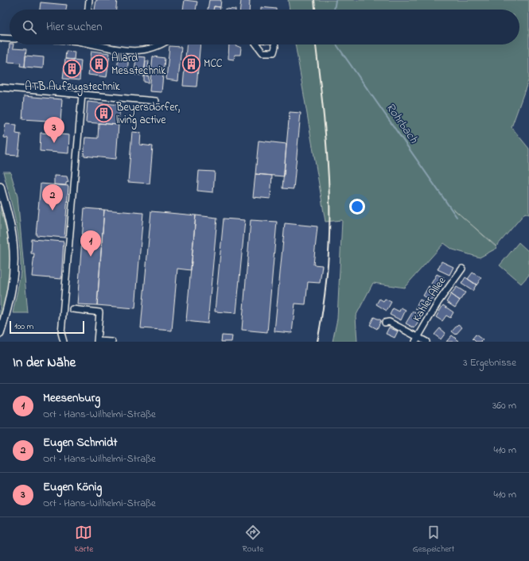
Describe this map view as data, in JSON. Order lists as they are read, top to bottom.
{
  "streets": {
    "street": ["Kahler Allee"]
  },
  "water": ["Rohrbach"],
  "places": {
    "building": [
      "MCC",
      "Allard Messtechnik",
      "ATB Aufzugstechnik",
      "Beyersdörfer, living active"
    ]
  },
  "scale_bar": "100 m",
  "page": {
    "search": "Hier suchen",
    "pins": ["3", "2", "1"],
    "scale": "100 m",
    "heading": ["In der Nähe", "3 Ergebnisse"],
    "list": [
      {
        "mark": "1",
        "name": "Meesenburg",
        "note": "Ort · Hans-Wilhelmi-Straße",
        "value": "360 m"
      },
      {
        "mark": "2",
        "name": "Eugen Schmidt",
        "note": "Ort · Hans-Wilhelmi-Straße",
        "value": "410 m"
      },
      {
        "mark": "3",
        "name": "Eugen König",
        "note": "Ort · Hans-Wilhelmi-Straße",
        "value": "410 m"
      }
    ],
    "nav": ["Karte", "Route", "Gespeichert"]
  }
}
